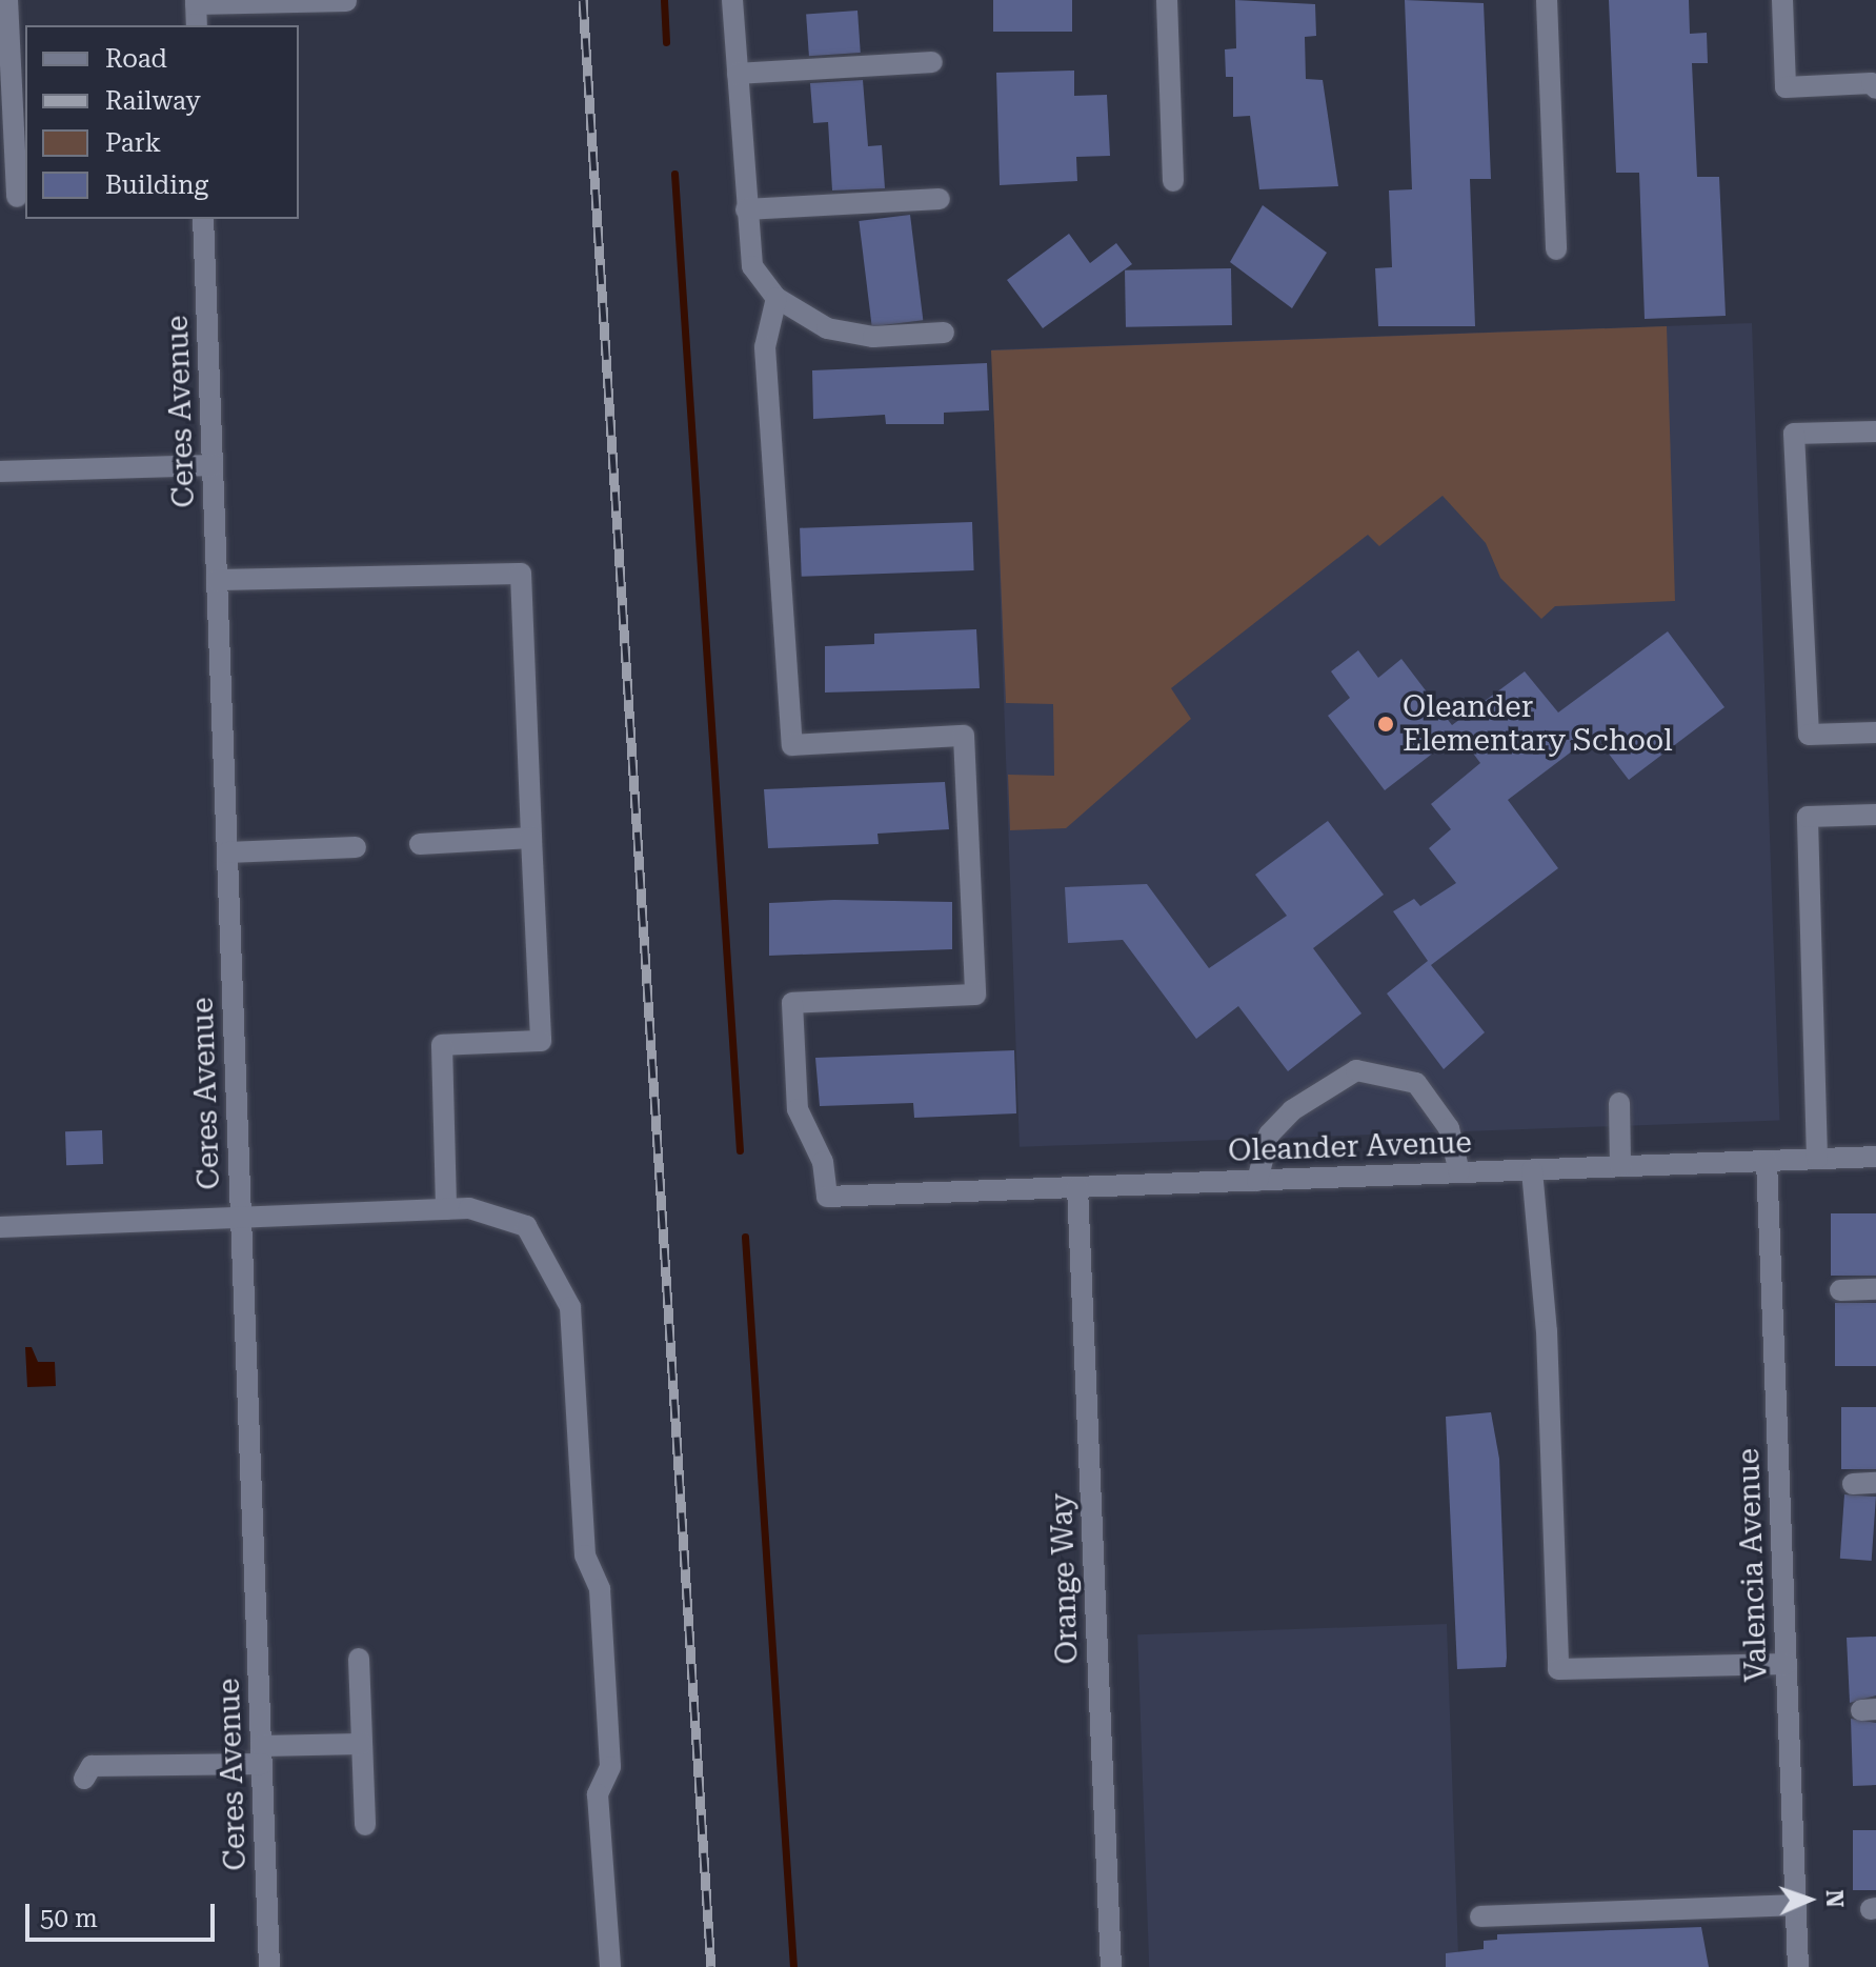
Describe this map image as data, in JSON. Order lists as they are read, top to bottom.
{
  "streets": {
    "street": [
      "Ceres Avenue",
      "Oleander Avenue",
      "Valencia Avenue",
      "Orange Way"
    ]
  },
  "crossings": [
    ["Oleander Avenue", "Valencia Avenue"],
    ["Oleander Avenue", "Orange Way"]
  ],
  "places": ["Oleander Elementary School"],
  "legend": [
    "Road",
    "Railway",
    "Park",
    "Building"
  ],
  "scale_bar": "50 m",
  "north": "right"
}
